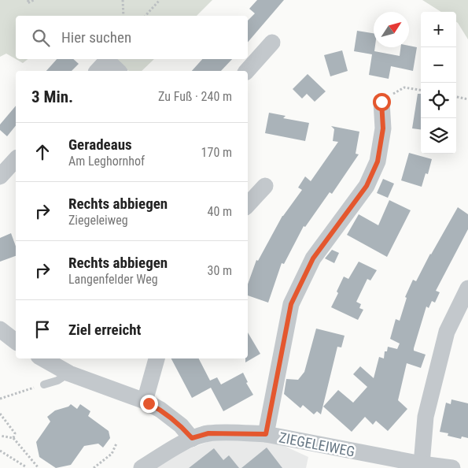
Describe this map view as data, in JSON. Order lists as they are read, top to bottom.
{
  "streets": {
    "street": ["ZIEGELEIWEG"]
  },
  "north": "top right",
  "page": {
    "map_buttons": ["+", "−"],
    "search": "Hier suchen",
    "heading": ["3 Min.", "Zu Fuß · 240 m"],
    "list": [
      ["Geradeaus", "Am Leghornhof", "170 m"],
      ["Rechts abbiegen", "Ziegeleiweg", "40 m"],
      ["Rechts abbiegen", "Langenfelder Weg", "30 m"],
      "Ziel erreicht"
    ]
  }
}
